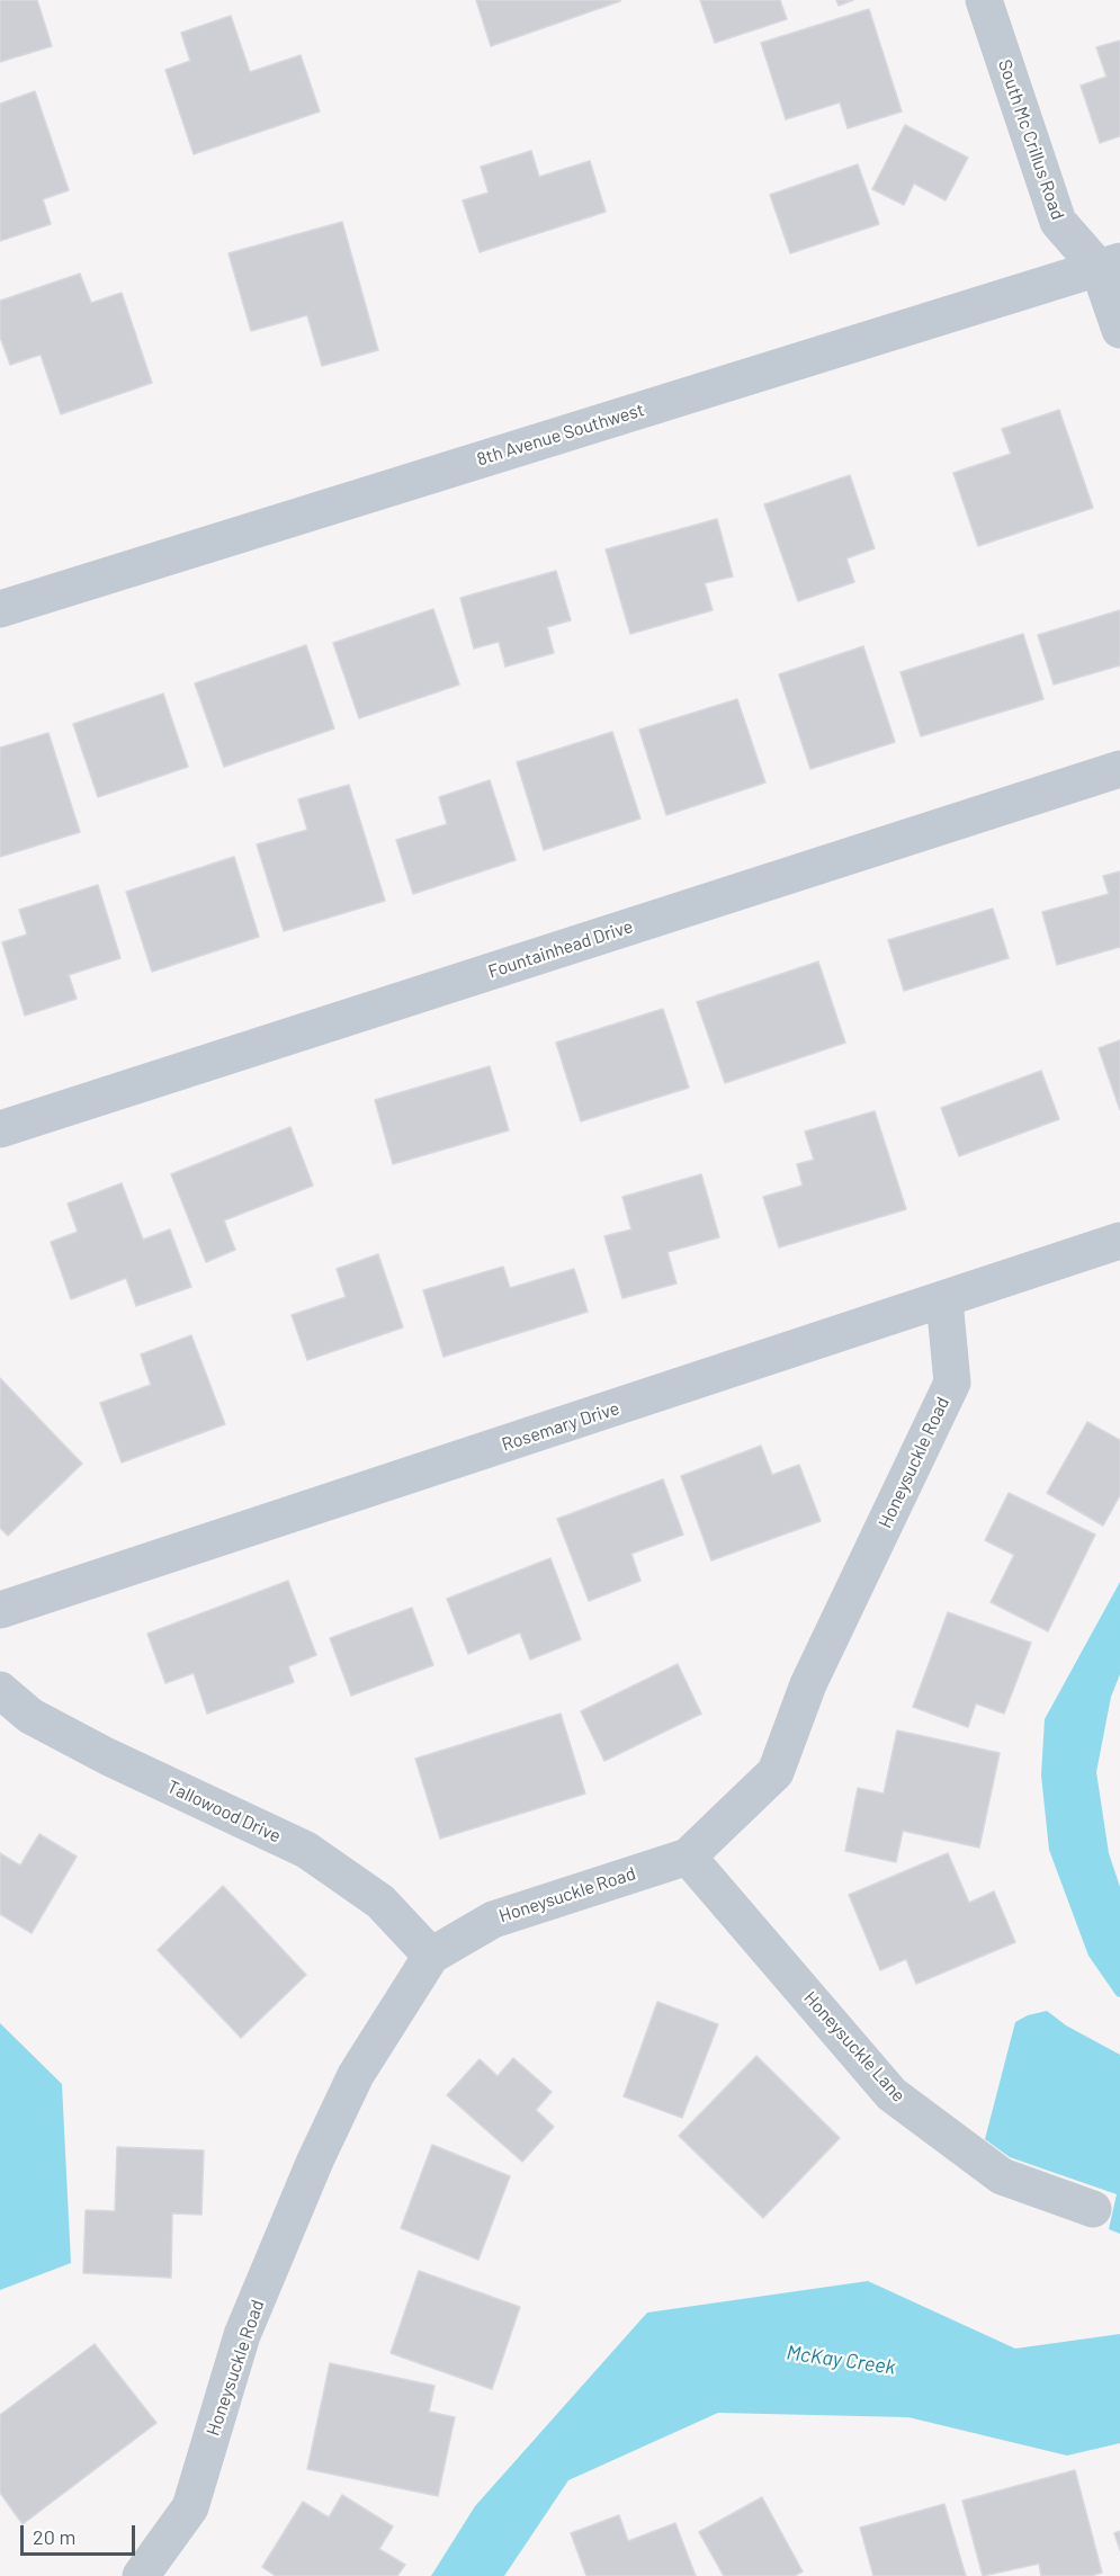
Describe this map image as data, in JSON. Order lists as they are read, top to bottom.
{
  "streets": {
    "street": [
      "South Mc Crillus Road",
      "8th Avenue Southwest",
      "Fountainhead Drive",
      "Rosemary Drive",
      "Honeysuckle Road",
      "Tallowood Drive",
      "Honeysuckle Lane"
    ]
  },
  "crossings": [
    ["South Mc Crillus Road", "8th Avenue Southwest"],
    ["Rosemary Drive", "Honeysuckle Road"],
    ["Honeysuckle Road", "Tallowood Drive"],
    ["Honeysuckle Road", "Honeysuckle Lane"]
  ],
  "water": ["McKay Creek"],
  "scale_bar": "20 m"
}
